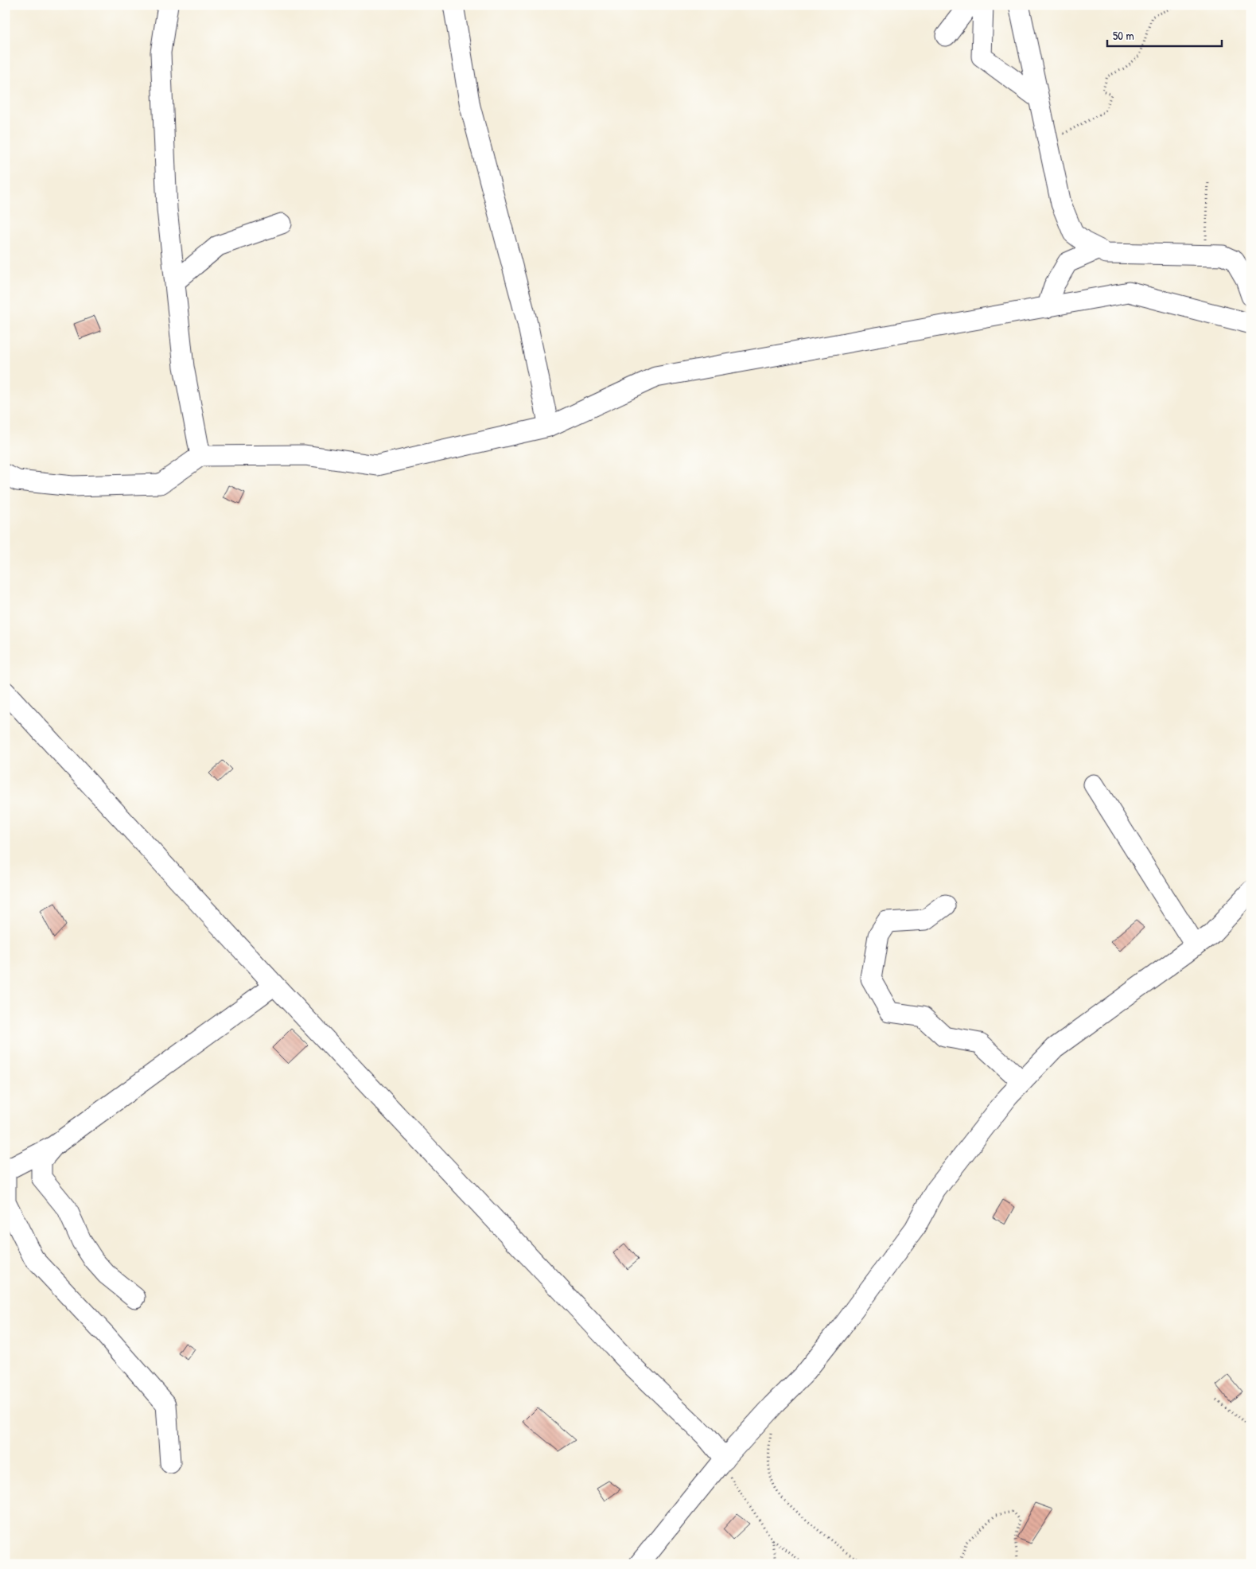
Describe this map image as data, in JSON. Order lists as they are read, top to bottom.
{
  "scale_bar": "50 m"
}
